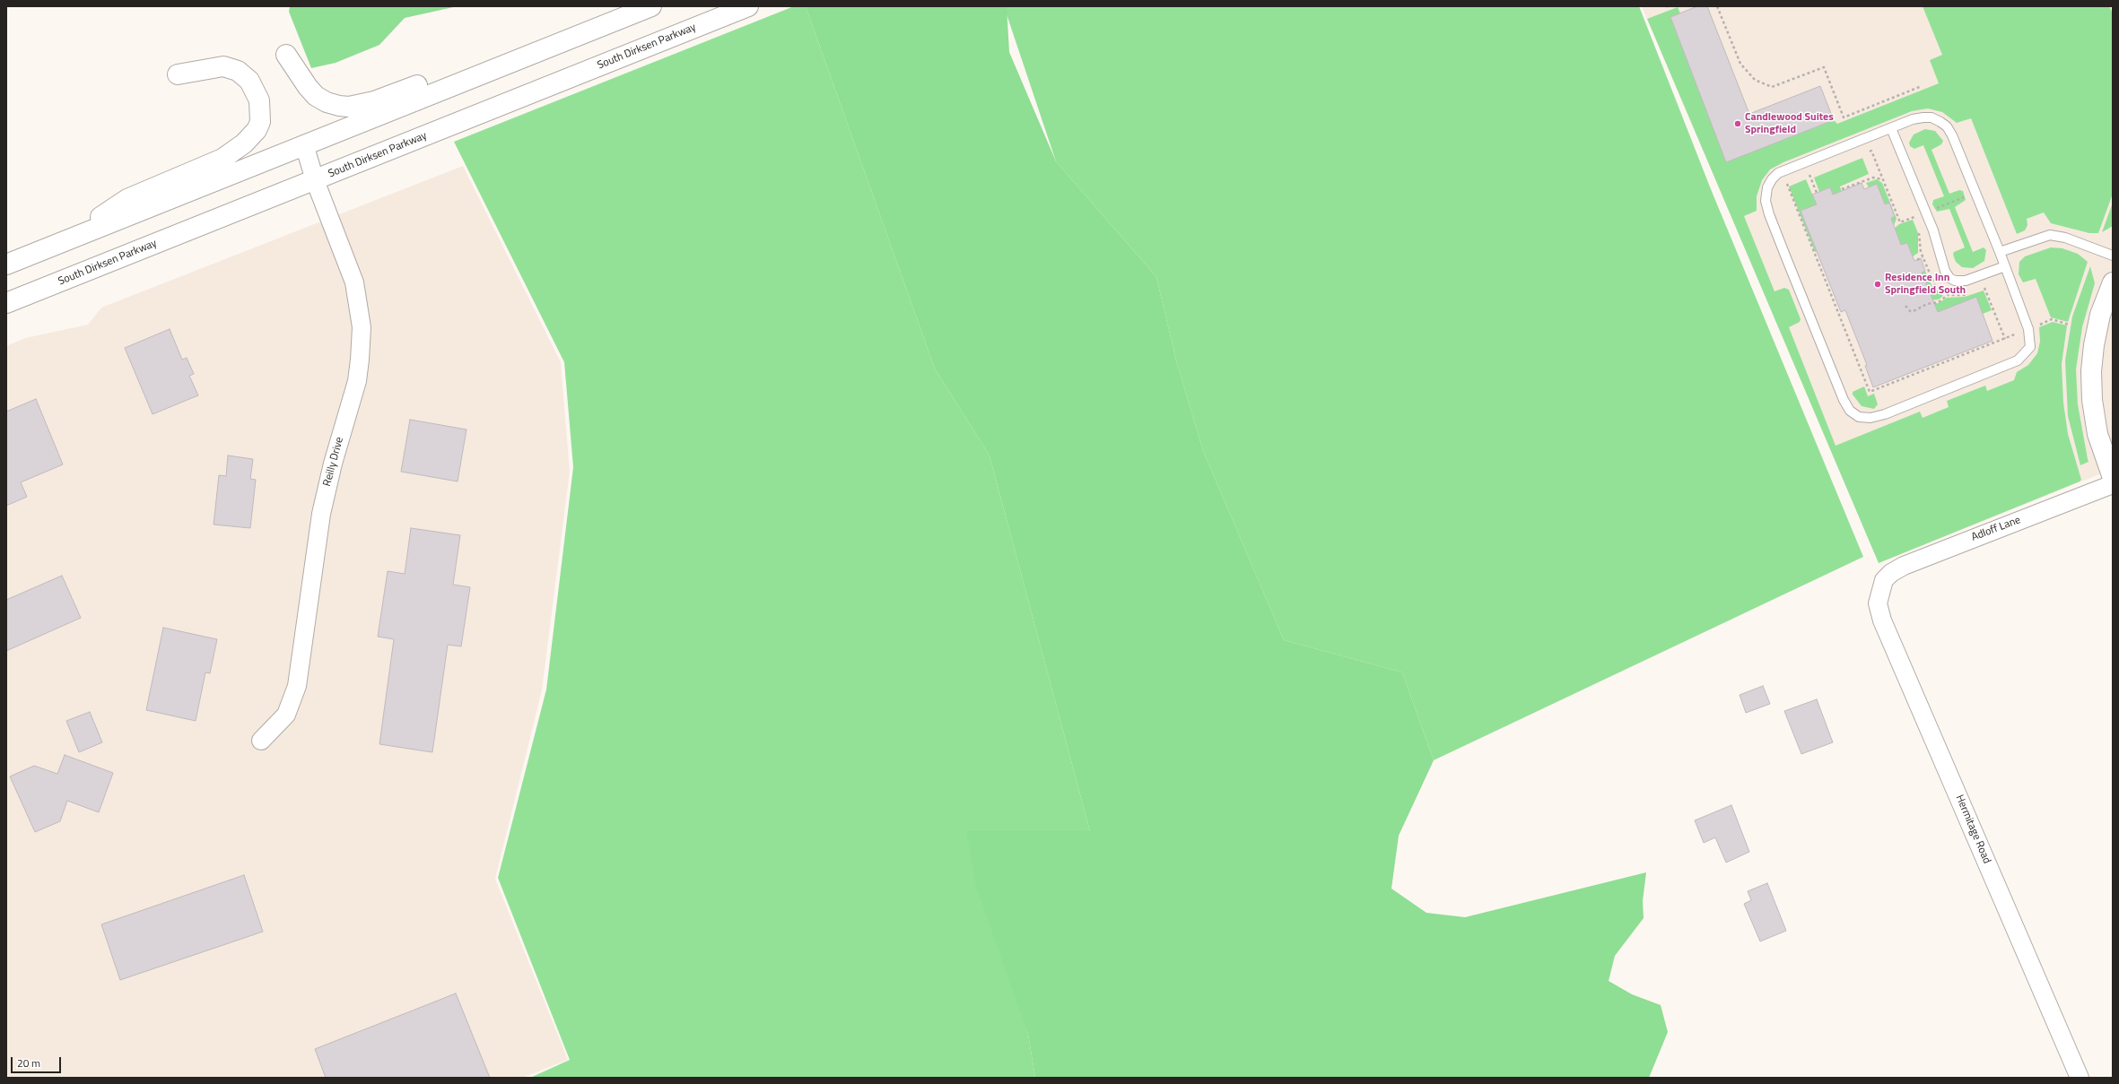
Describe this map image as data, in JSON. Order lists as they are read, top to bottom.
{
  "streets": {
    "main road": ["South Dirksen Parkway"],
    "street": ["Reilly Drive", "Adloff Lane", "Hermitage Road"]
  },
  "crossings": [
    ["South Dirksen Parkway", "Reilly Drive"],
    ["Adloff Lane", "Hermitage Road"]
  ],
  "places": ["Candlewood Suites Springfield", "Residence Inn Springfield South"],
  "scale_bar": "20 m"
}
